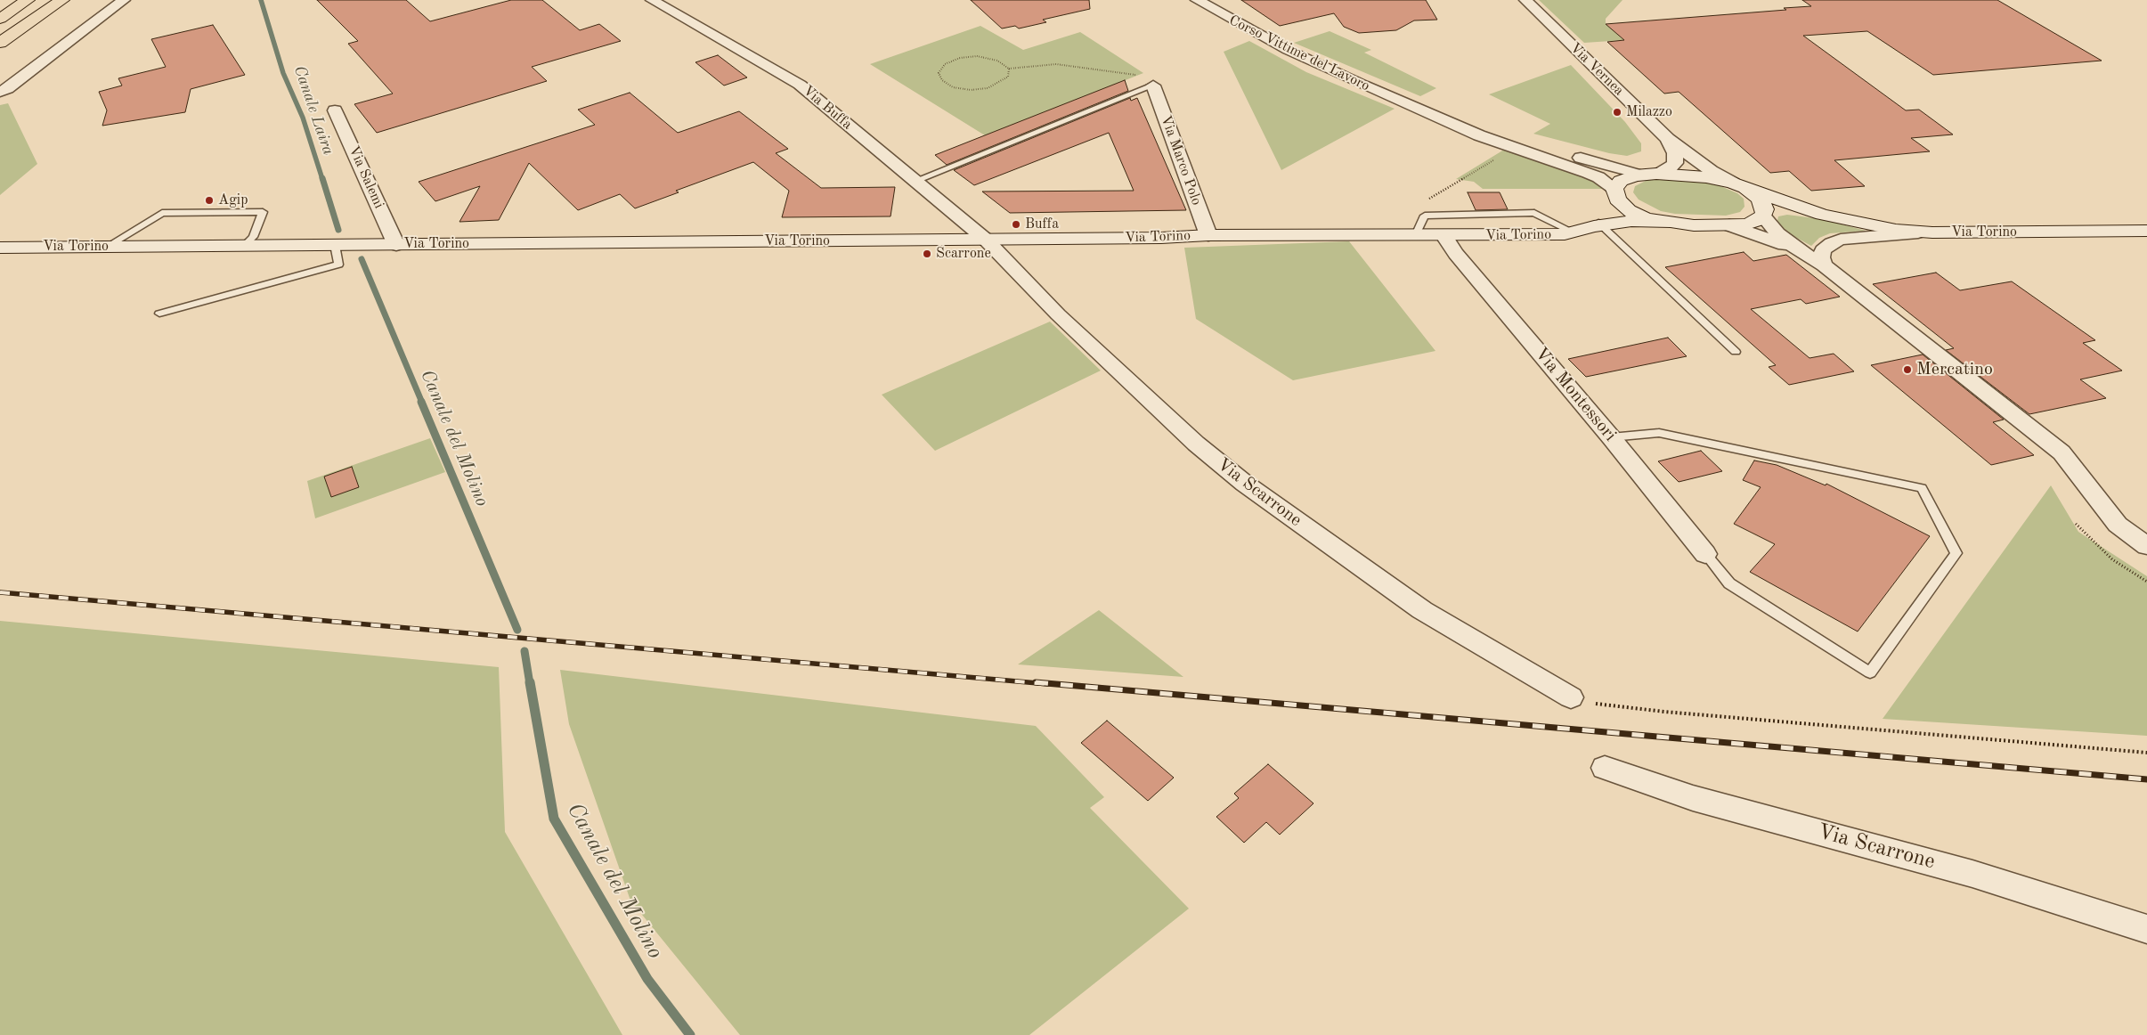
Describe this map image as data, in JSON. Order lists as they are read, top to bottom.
{
  "streets": {
    "main road": ["Via Torino"],
    "street": [
      "Corso Vittime del Lavoro",
      "Via Vernea",
      "Via Buffa",
      "Via Marco Polo",
      "Via Salemi",
      "Via Montessori",
      "Via Scarrone"
    ]
  },
  "crossings": [
    ["Via Buffa", "Via Torino"],
    ["Via Buffa", "Via Scarrone"],
    ["Via Marco Polo", "Via Torino"],
    ["Via Salemi", "Via Torino"],
    ["Via Torino", "Via Montessori"],
    ["Via Torino", "Via Scarrone"]
  ],
  "water": ["Canale Laira", "Canale del Molino"],
  "places": [
    "Milazzo",
    "Agip",
    "Buffa",
    "Scarrone",
    "Mercatino"
  ]
}
